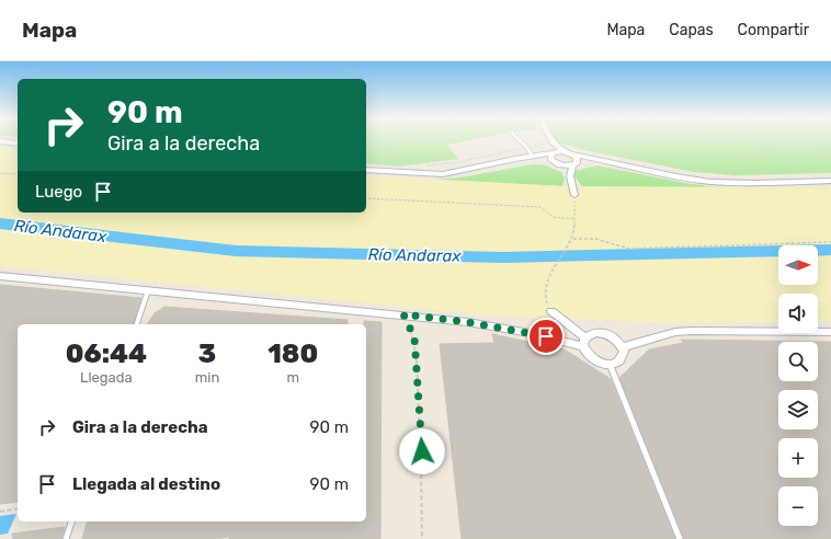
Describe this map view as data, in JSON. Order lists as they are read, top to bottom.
{
  "water": ["Río Andarax"],
  "north": "right",
  "page": {
    "header": "Mapa",
    "nav": ["Mapa", "Capas", "Compartir"],
    "turn": ["90 m", "Gira a la derecha"],
    "then": "Luego",
    "map_buttons": ["+", "−"],
    "eta": [
      "06:44",
      "Llegada",
      "3",
      "min",
      "180",
      "m"
    ],
    "list": [
      {
        "name": "Gira a la derecha",
        "value": "90 m"
      },
      {
        "name": "Llegada al destino",
        "value": "90 m"
      }
    ]
  }
}
